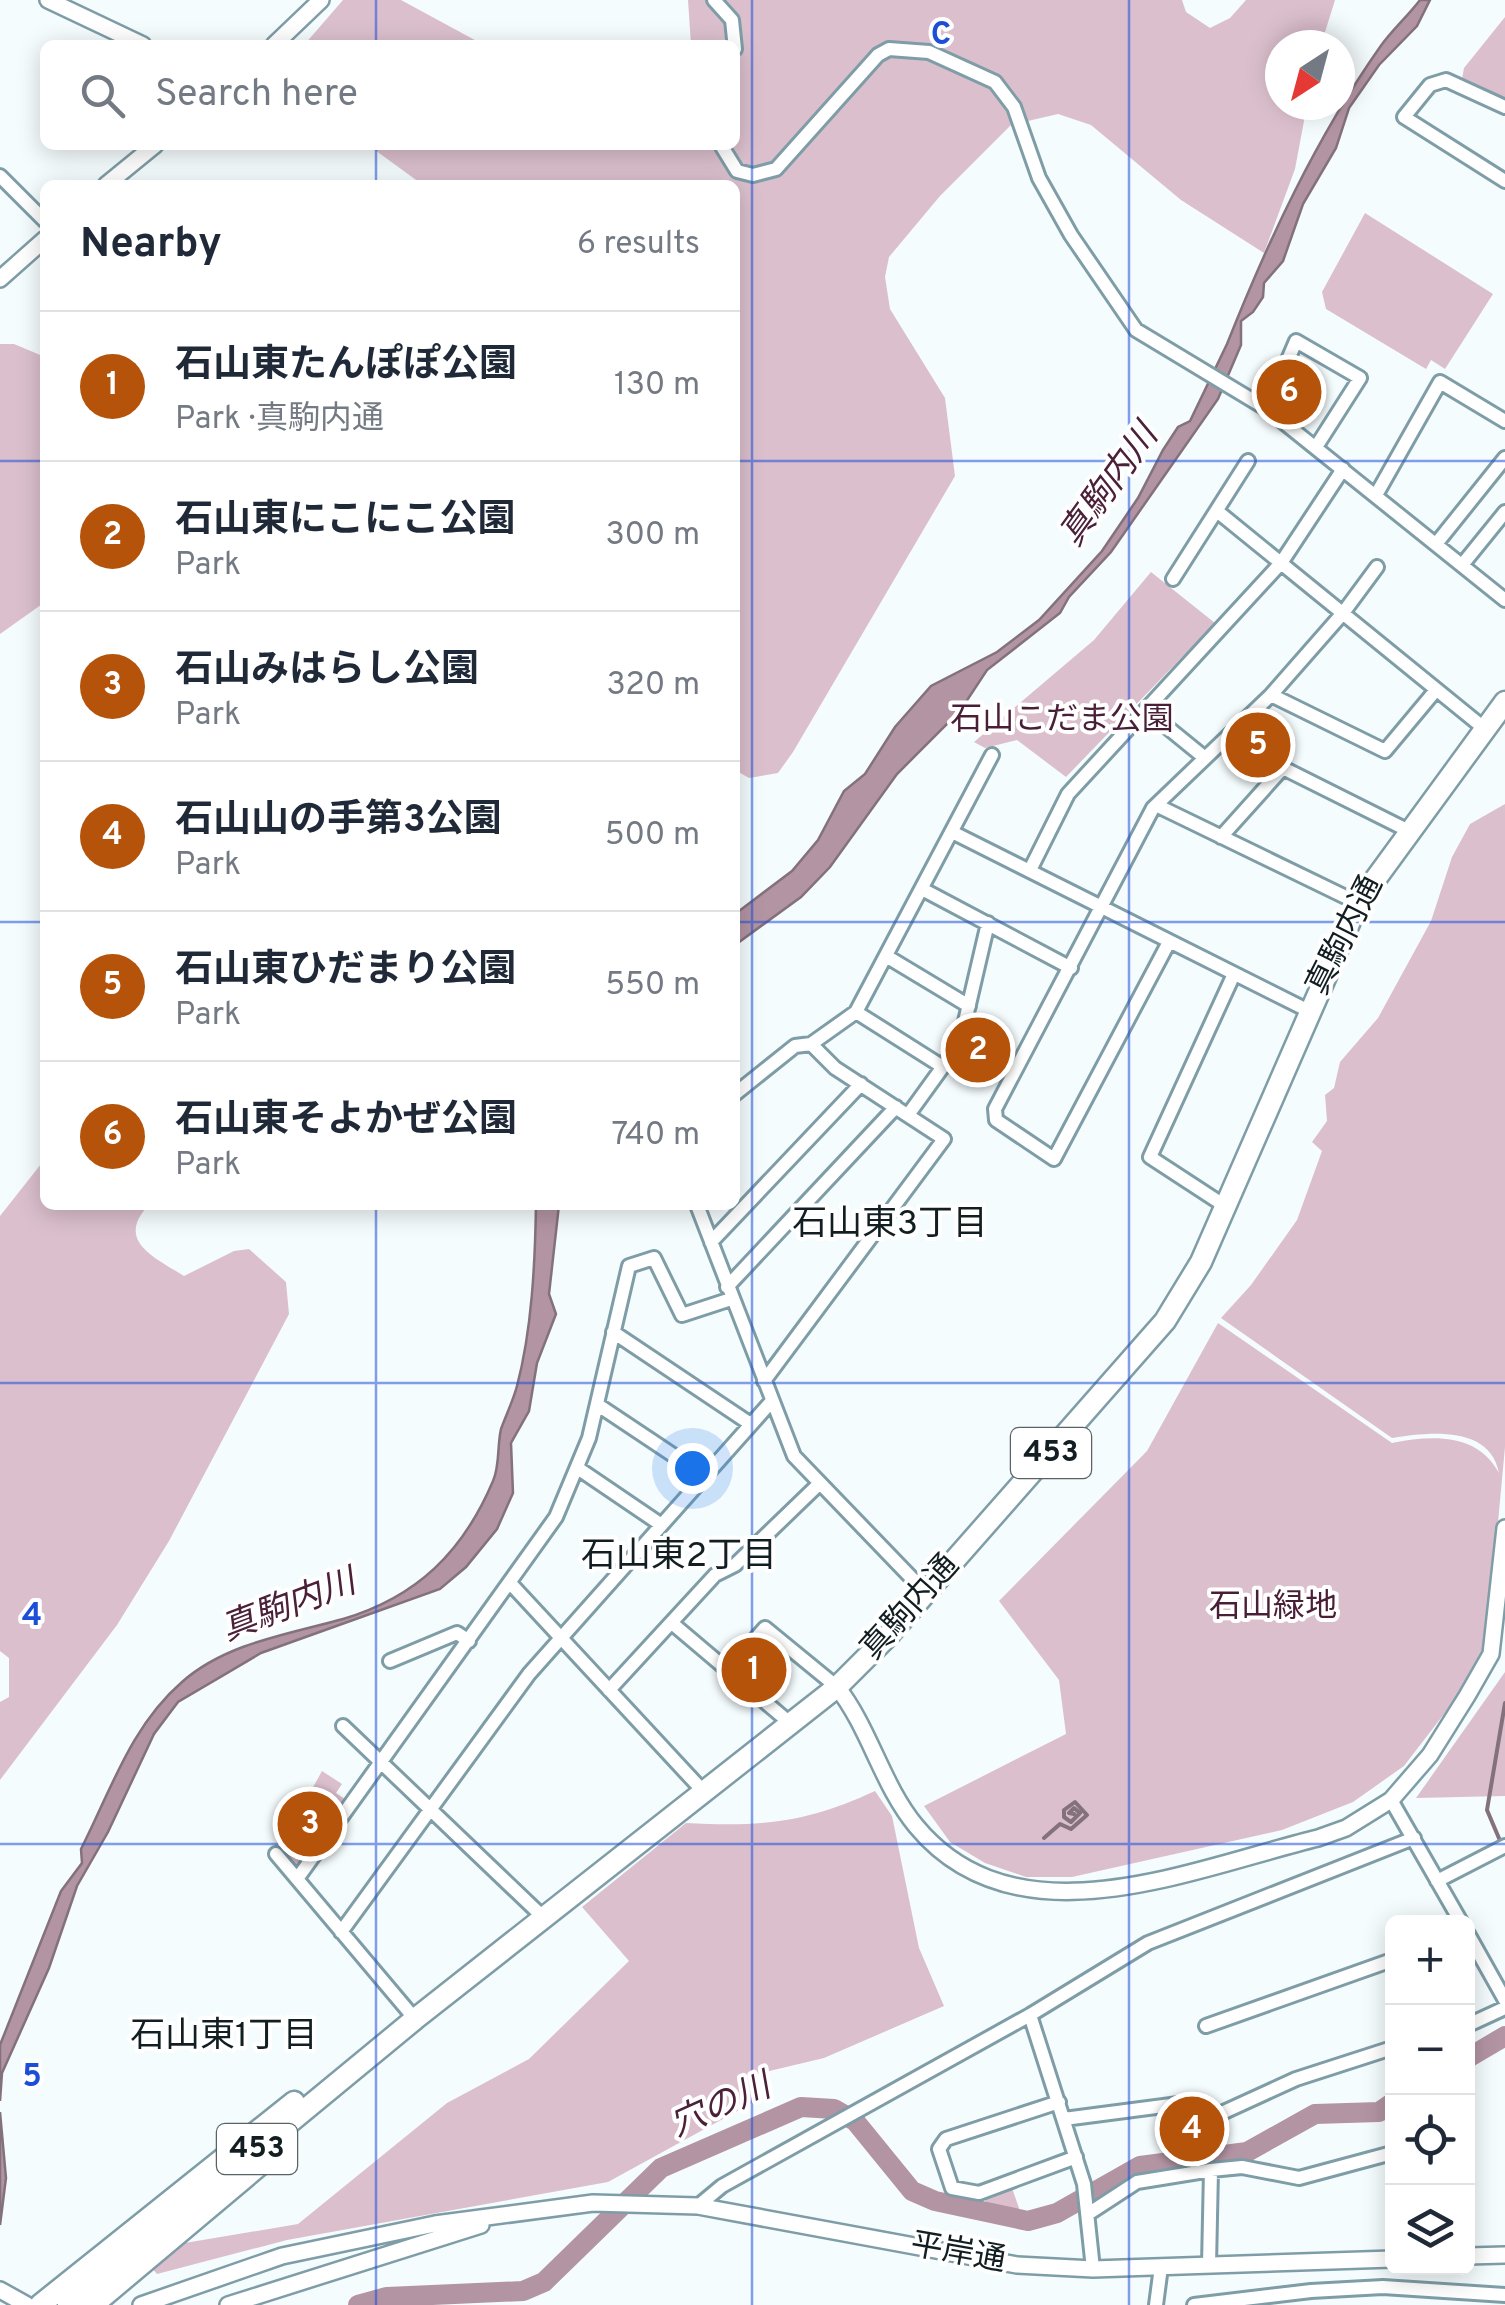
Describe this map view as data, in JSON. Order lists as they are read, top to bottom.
{
  "streets": {
    "highway": ["真駒内通", "453"],
    "street": ["平岸通"]
  },
  "districts": ["石山東3丁目", "石山東2丁目", "石山東1丁目"],
  "water": ["真駒内川", "穴の川"],
  "parks": ["石山こだま公園", "石山緑地"],
  "north": "bottom left",
  "page": {
    "search": "Search here",
    "heading": ["Nearby", "6 results"],
    "list": [
      {
        "mark": "1",
        "name": "石山東たんぽぽ公園",
        "note": "Park · 真駒内通",
        "value": "130 m"
      },
      {
        "mark": "2",
        "name": "石山東にこにこ公園",
        "note": "Park",
        "value": "300 m"
      },
      {
        "mark": "3",
        "name": "石山みはらし公園",
        "note": "Park",
        "value": "320 m"
      },
      {
        "mark": "4",
        "name": "石山山の手第3公園",
        "note": "Park",
        "value": "500 m"
      },
      {
        "mark": "5",
        "name": "石山東ひだまり公園",
        "note": "Park",
        "value": "550 m"
      },
      {
        "mark": "6",
        "name": "石山東そよかぜ公園",
        "note": "Park",
        "value": "740 m"
      }
    ],
    "pins": [
      "6",
      "5",
      "2",
      "1",
      "3",
      "4"
    ],
    "map_buttons": ["+", "−"]
  },
  "grid": {
    "columns": ["C"],
    "rows": ["4", "5"]
  }
}
